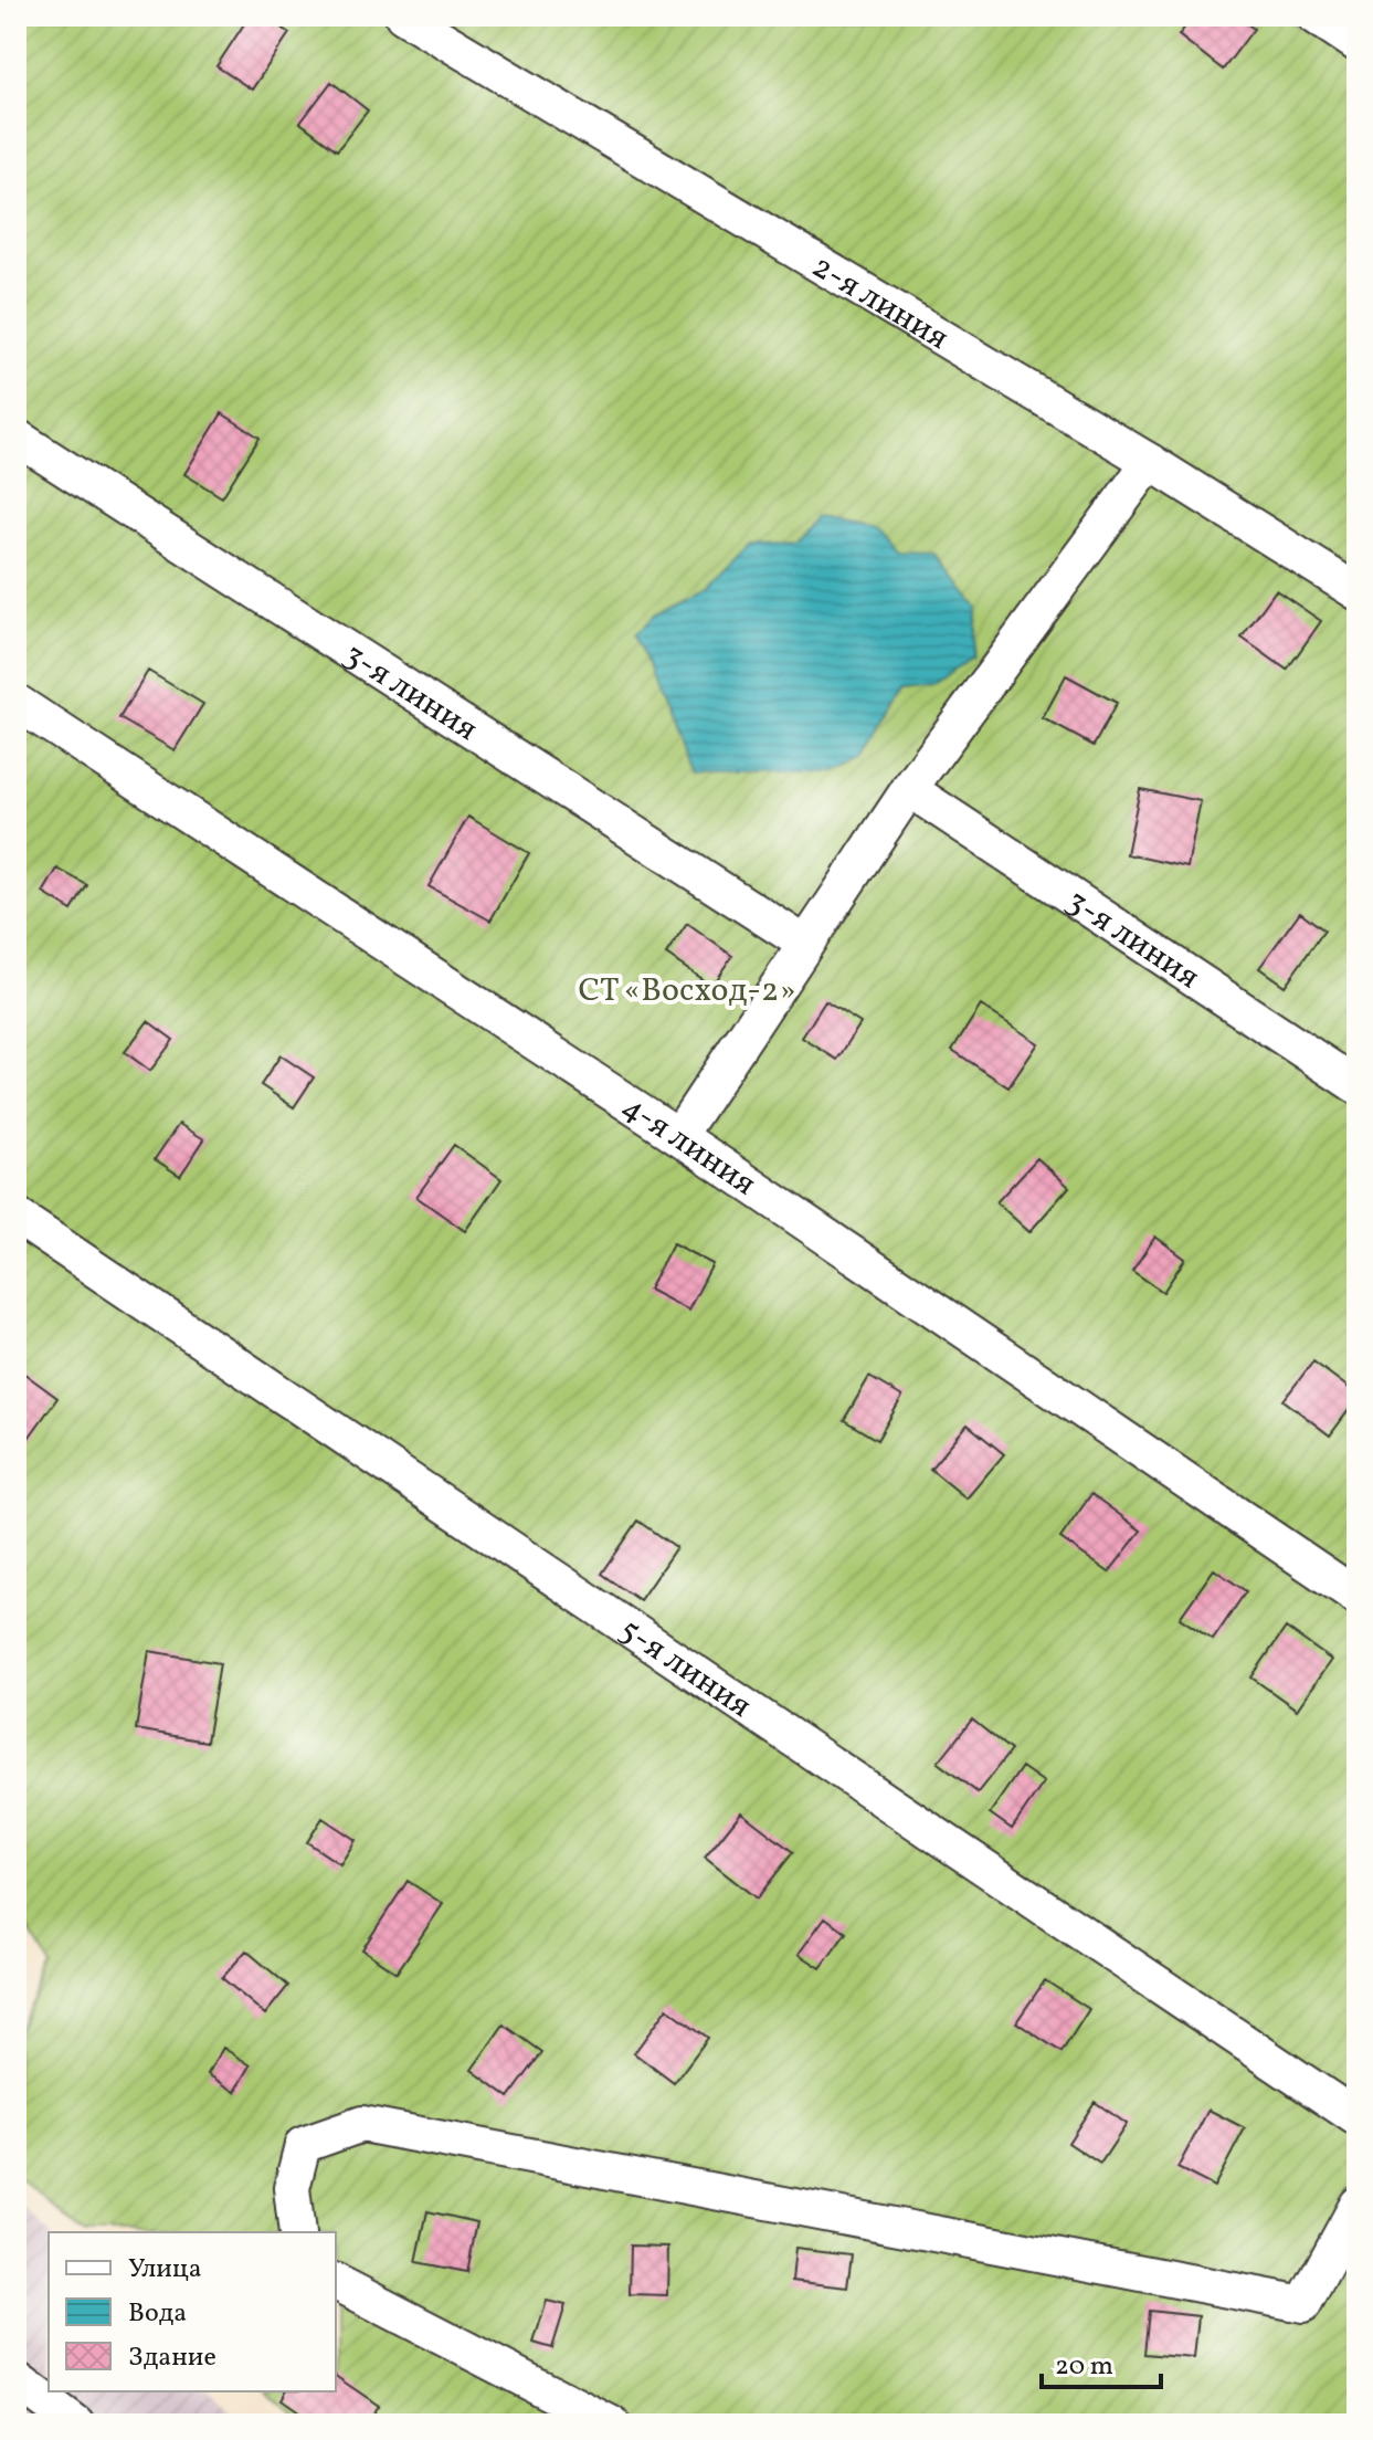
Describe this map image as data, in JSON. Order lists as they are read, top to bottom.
{
  "streets": {
    "street": [
      "2-я линия",
      "3-я линия",
      "4-я линия",
      "5-я линия"
    ]
  },
  "parks": ["СТ «Восход-2»"],
  "legend": ["Улица", "Вода", "Здание"],
  "scale_bar": "20 m"
}
